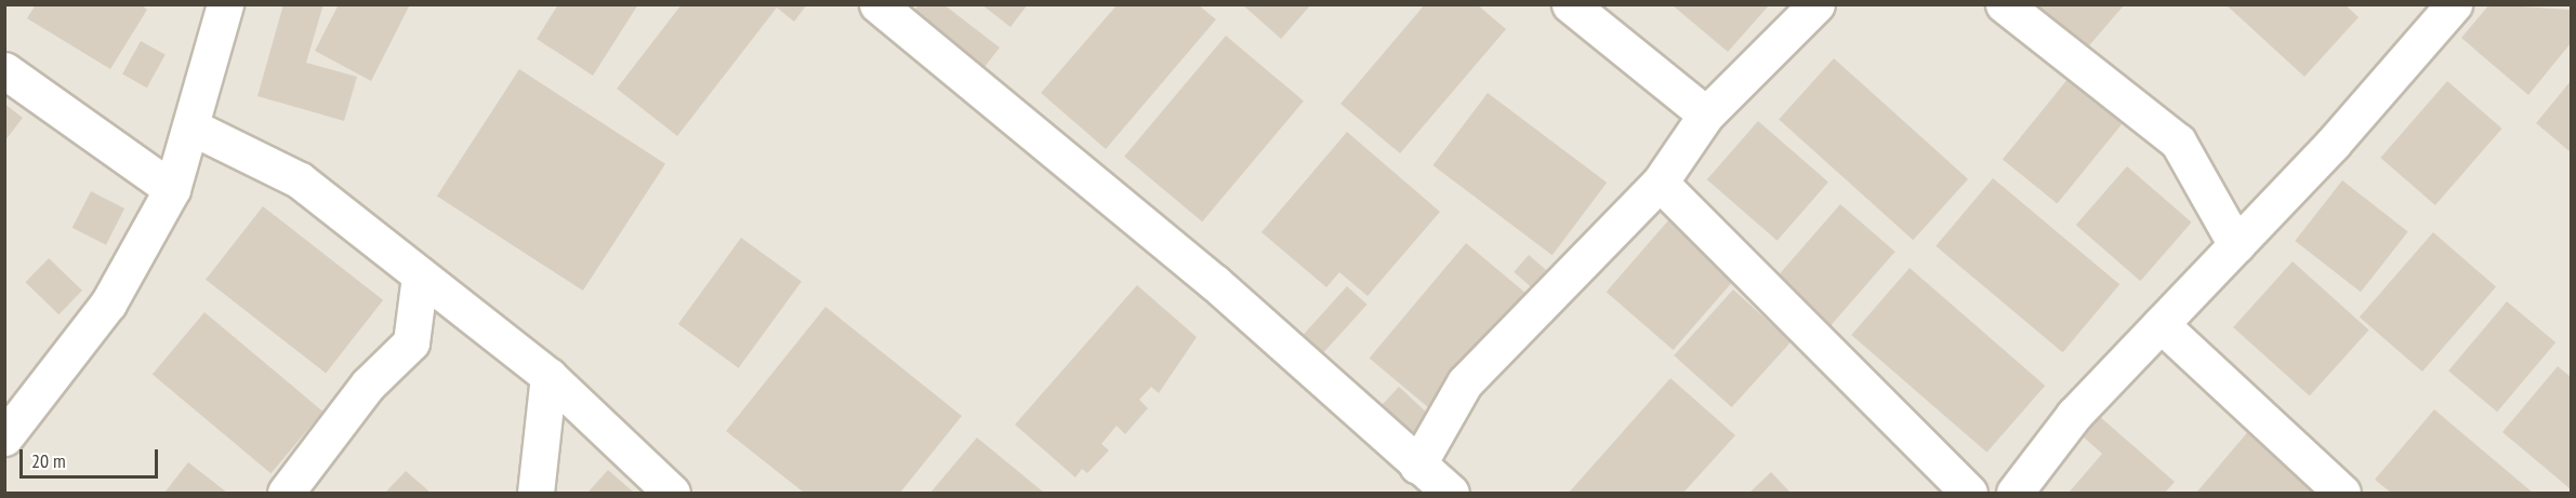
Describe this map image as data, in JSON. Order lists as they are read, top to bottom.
{
  "scale_bar": "20 m"
}
